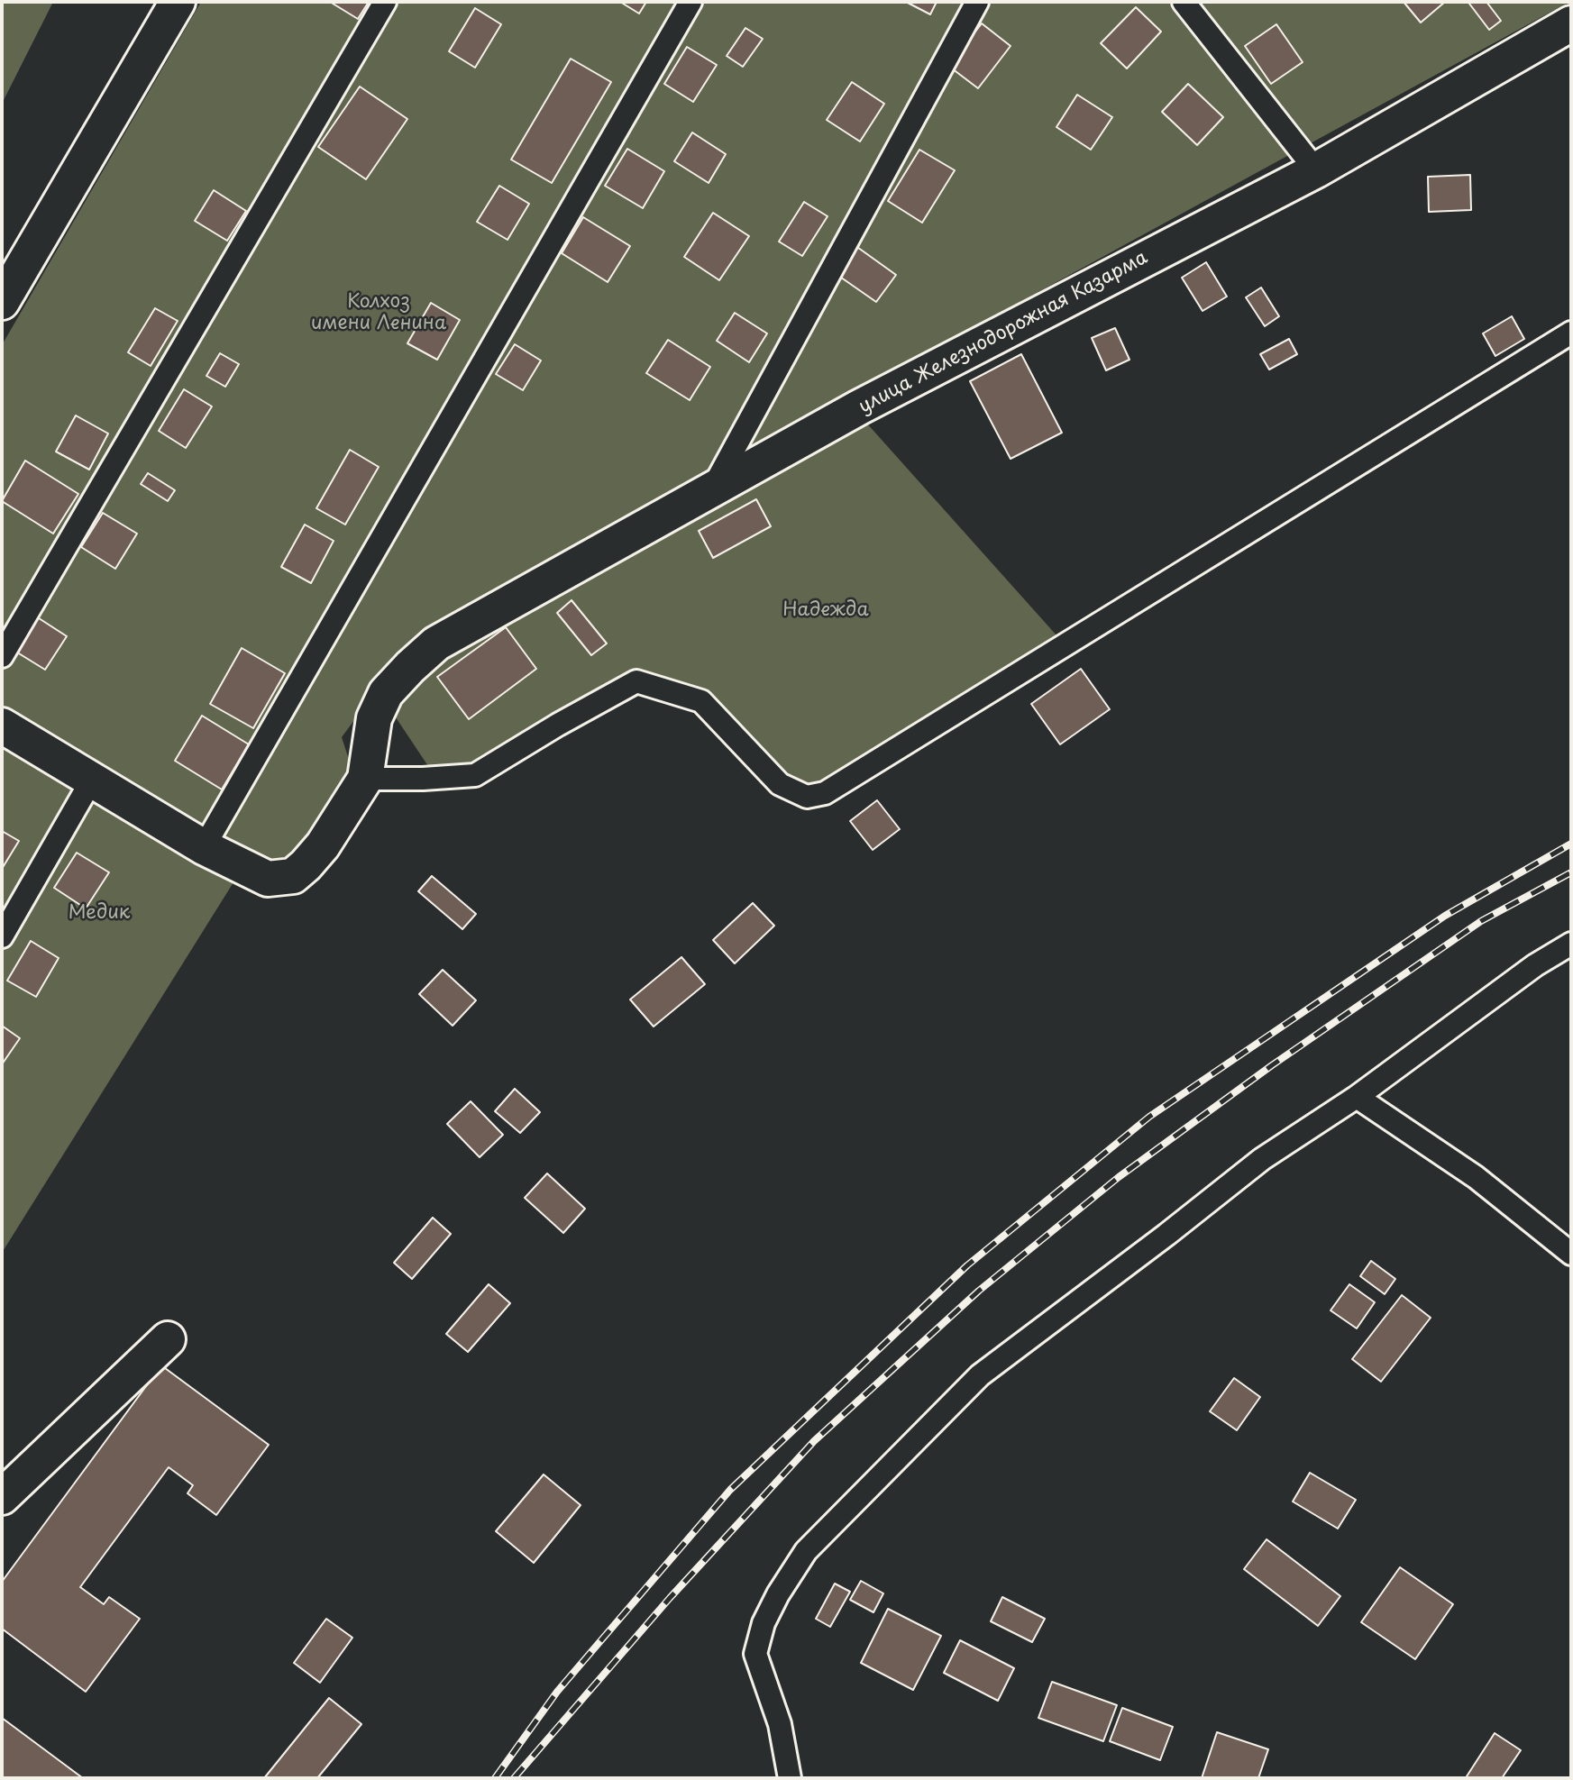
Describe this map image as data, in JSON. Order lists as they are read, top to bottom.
{
  "streets": {
    "street": ["улица Железнодорожная Казарма"]
  },
  "parks": ["Колхоз имени Ленина", "Надежда", "Медик"]
}
